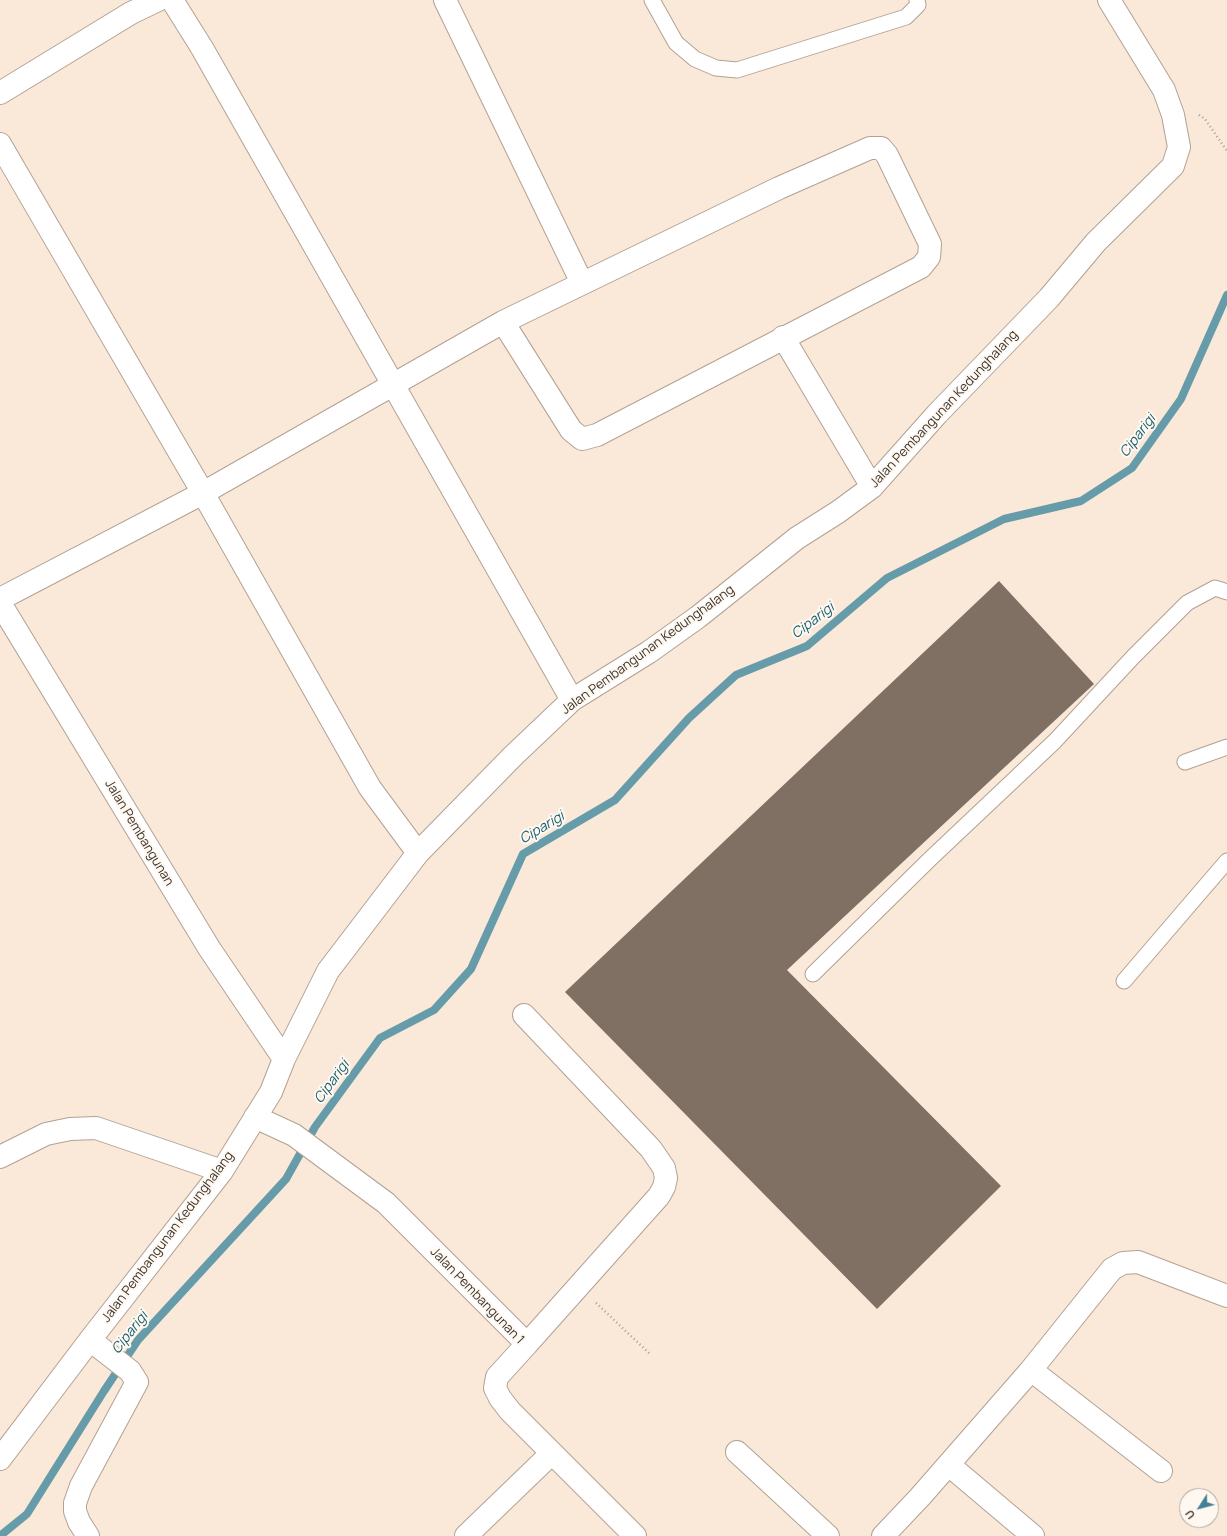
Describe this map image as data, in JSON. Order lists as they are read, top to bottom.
{
  "streets": {
    "street": ["Jalan Pembangunan Kedunghalang", "Jalan Pembangunan", "Jalan Pembangunan 1"]
  },
  "crossings": [
    ["Jalan Pembangunan Kedunghalang", "Jalan Pembangunan"],
    ["Jalan Pembangunan Kedunghalang", "Jalan Pembangunan 1"]
  ],
  "water": ["Ciparigi"],
  "north": "bottom left"
}
